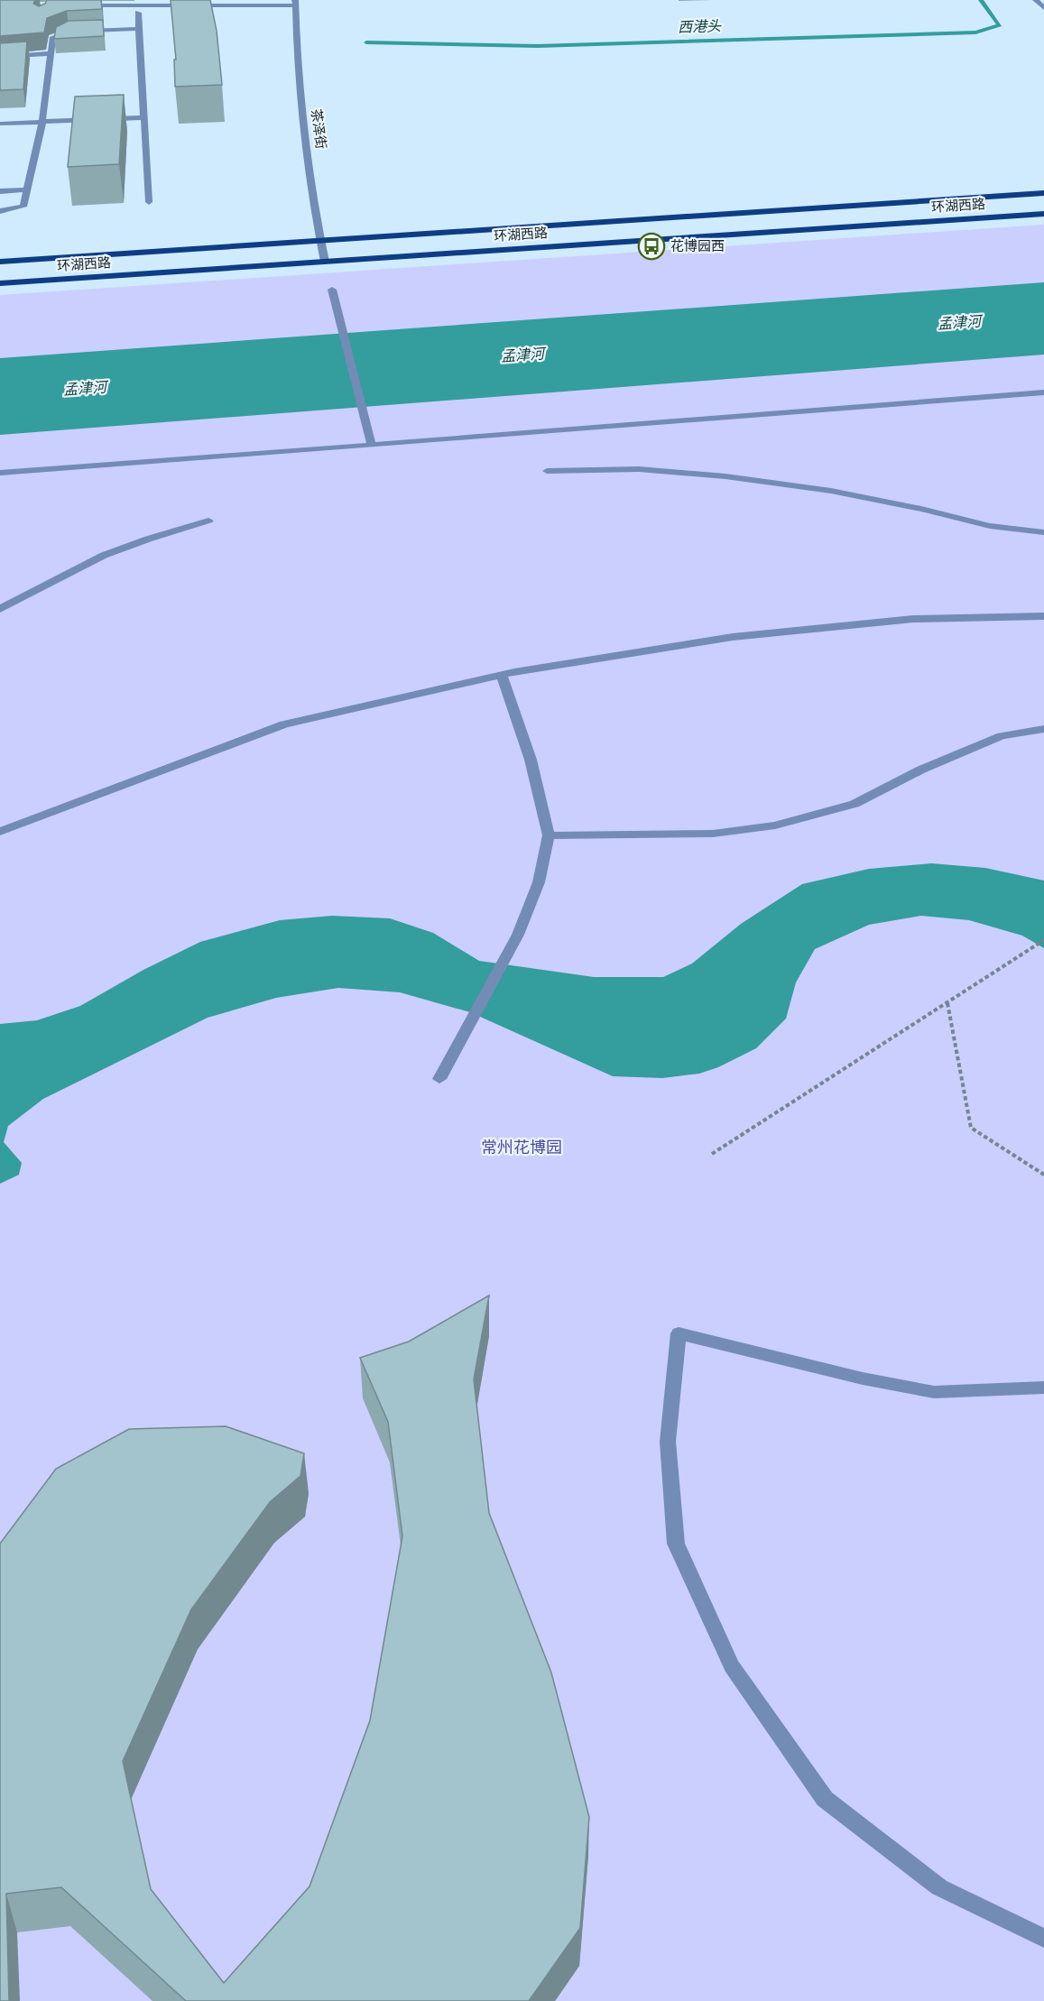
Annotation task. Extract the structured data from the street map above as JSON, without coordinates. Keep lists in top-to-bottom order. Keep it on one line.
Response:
{"streets":{"main road":["环湖西路"],"street":["茶泽街"]},"crossings":[["茶泽街","环湖西路"]],"water":["西港头","孟津河"],"parks":["常州花博园"],"places":{"bus stop":["花博园西"]}}
